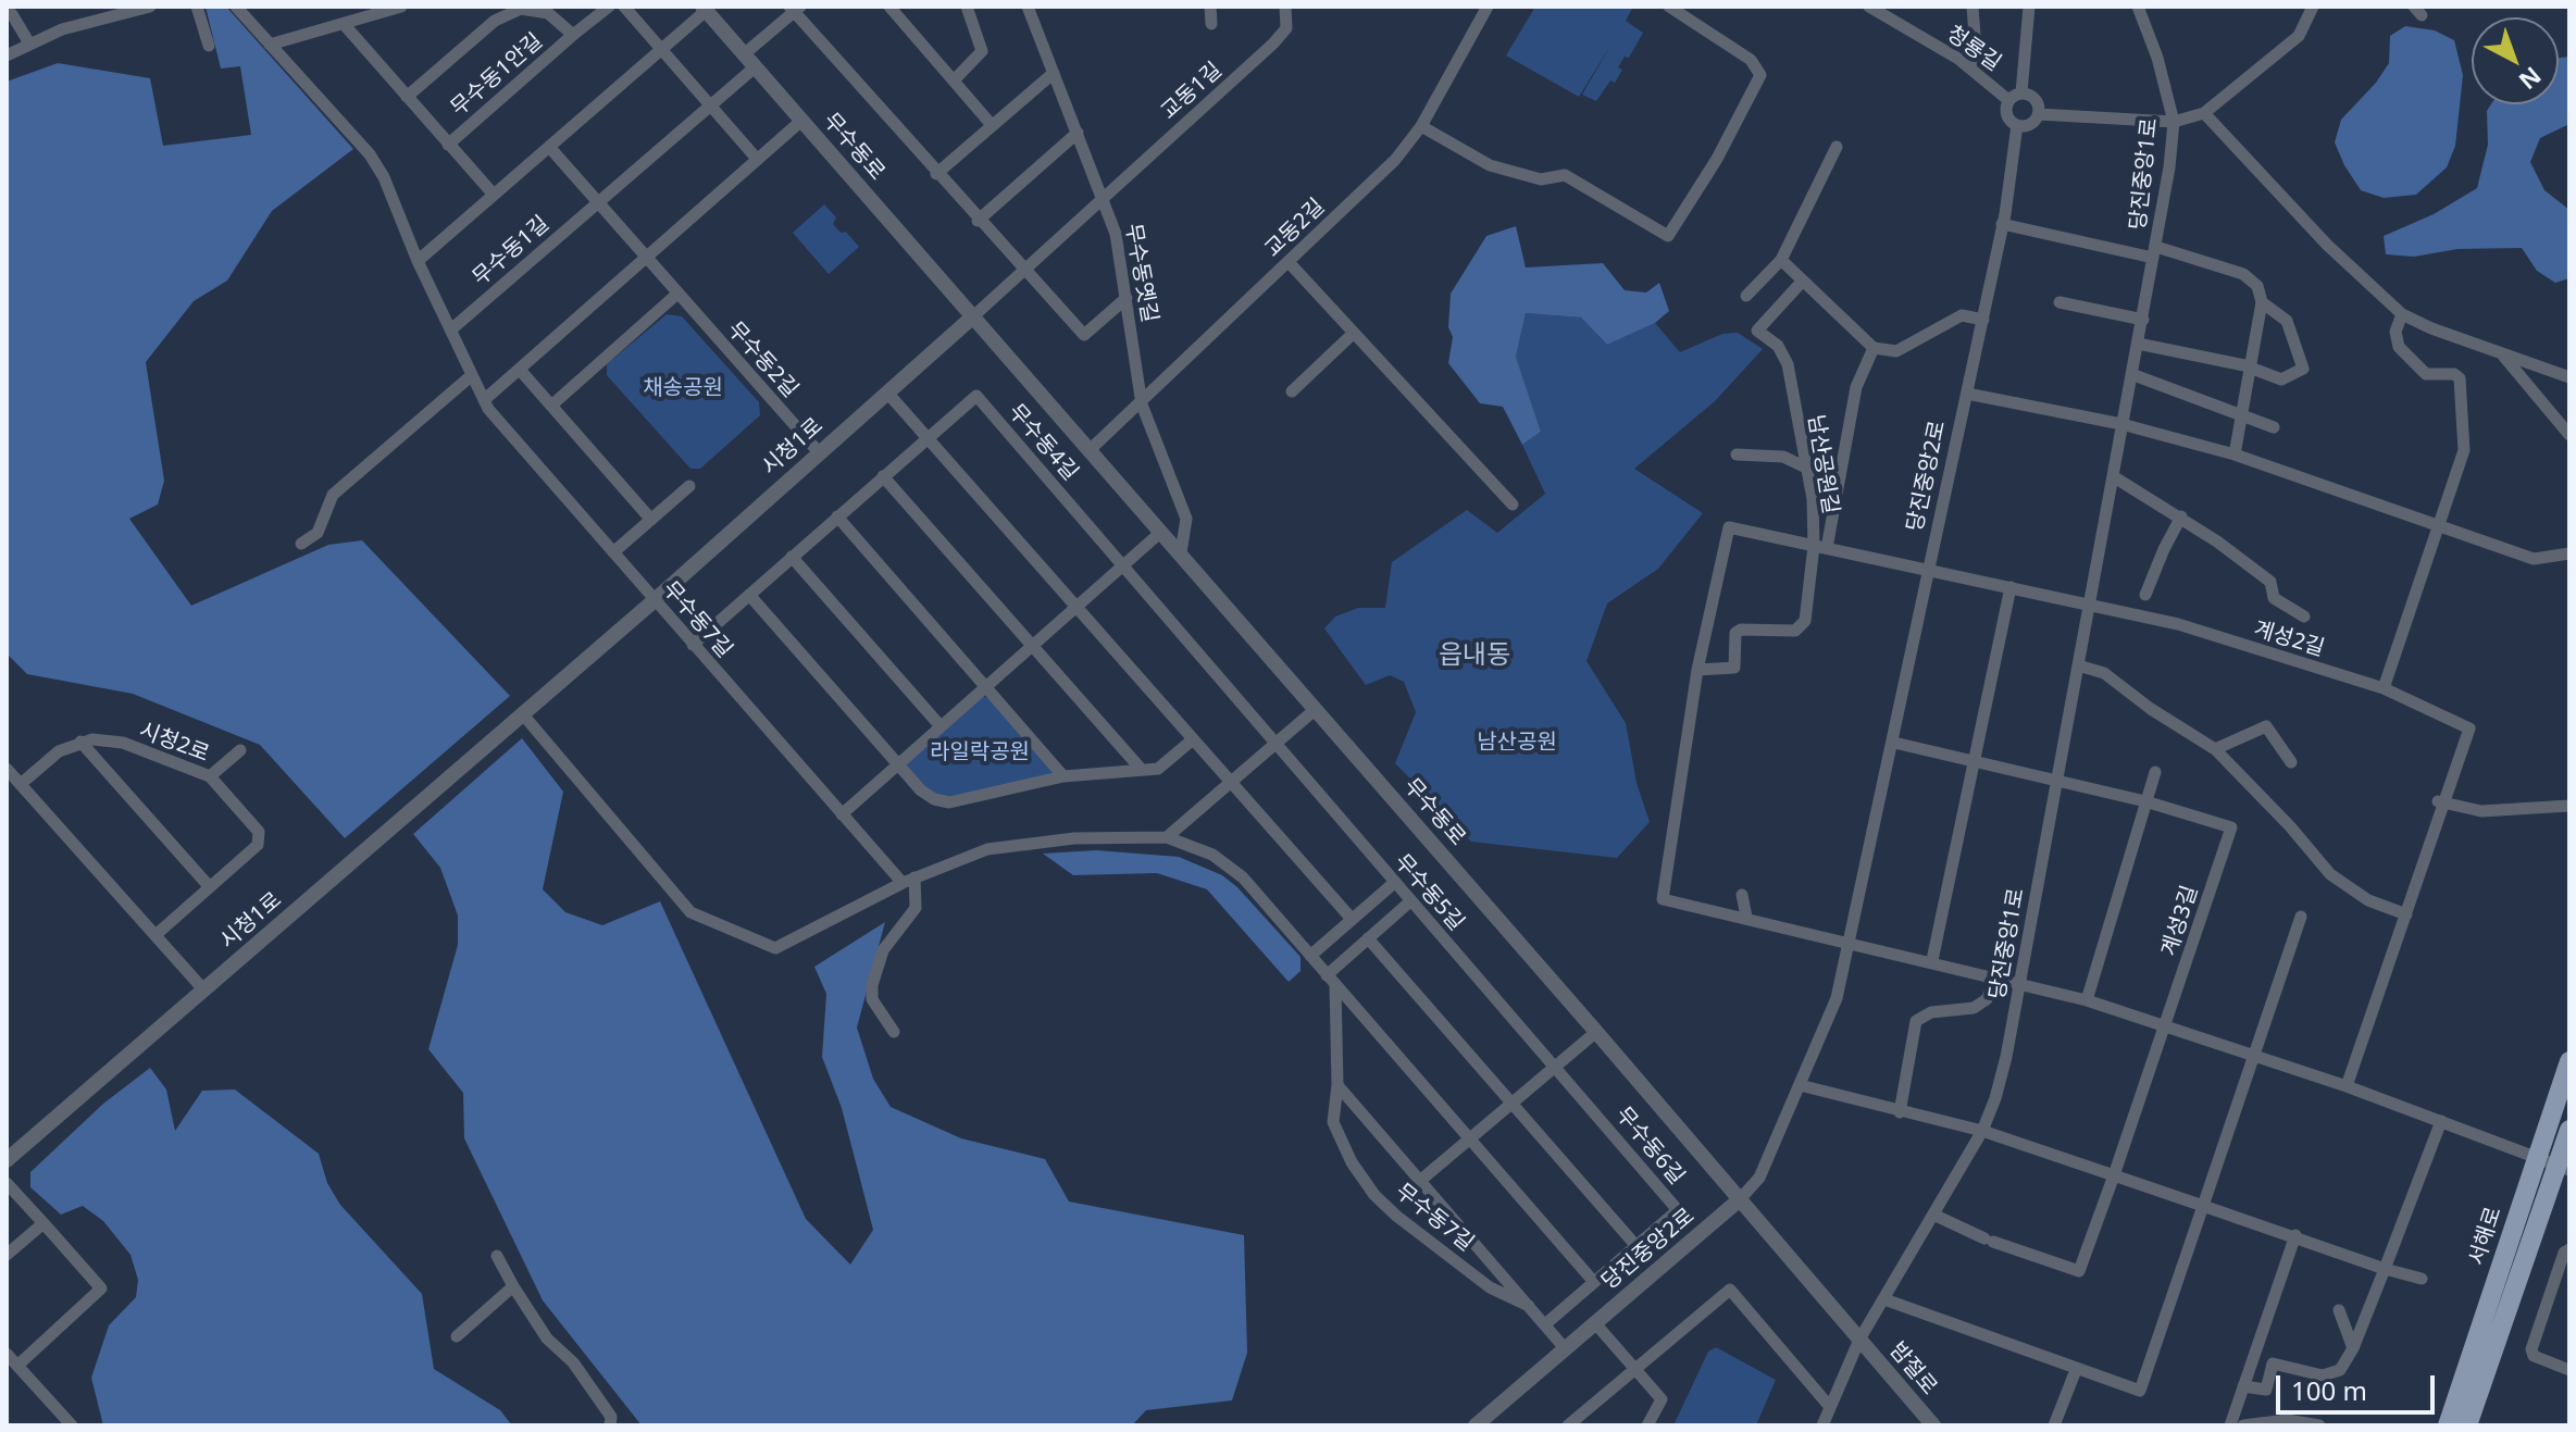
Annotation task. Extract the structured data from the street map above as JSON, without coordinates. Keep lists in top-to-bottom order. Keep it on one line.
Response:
{"streets":{"main road":["서해로"],"street":["청룡길","무수동1안길","교동1길","무수동로","당진중앙1로","교동2길","무수동1길","무수동옛길","무수동2길","무수동4길","시청1로","남산공원길","당진중앙2로","무수동7길","계성2길","시청2로","무수동5길","계성3길","무수동6길","밤절로"]},"crossings":[["청룡길","당진중앙2로"],["교동1길","무수동옛길"],["무수동로","당진중앙1로"],["무수동로","교동2길"],["무수동로","무수동1길"],["무수동로","무수동옛길"],["무수동로","시청1로"],["무수동로","당진중앙2로"],["무수동로","밤절로"],["당진중앙1로","계성2길"],["당진중앙1로","계성3길"],["당진중앙1로","밤절로"],["교동2길","무수동옛길"],["무수동1길","무수동7길"],["무수동2길","시청1로"],["무수동4길","무수동7길"],["무수동4길","무수동5길"],["시청1로","무수동7길"],["당진중앙2로","무수동7길"],["무수동7길","무수동6길"],["무수동5길","무수동6길"]],"districts":["읍내동"],"parks":["채송공원","남산공원","라일락공원"],"scale_bar":"100 m","north":"bottom right"}
